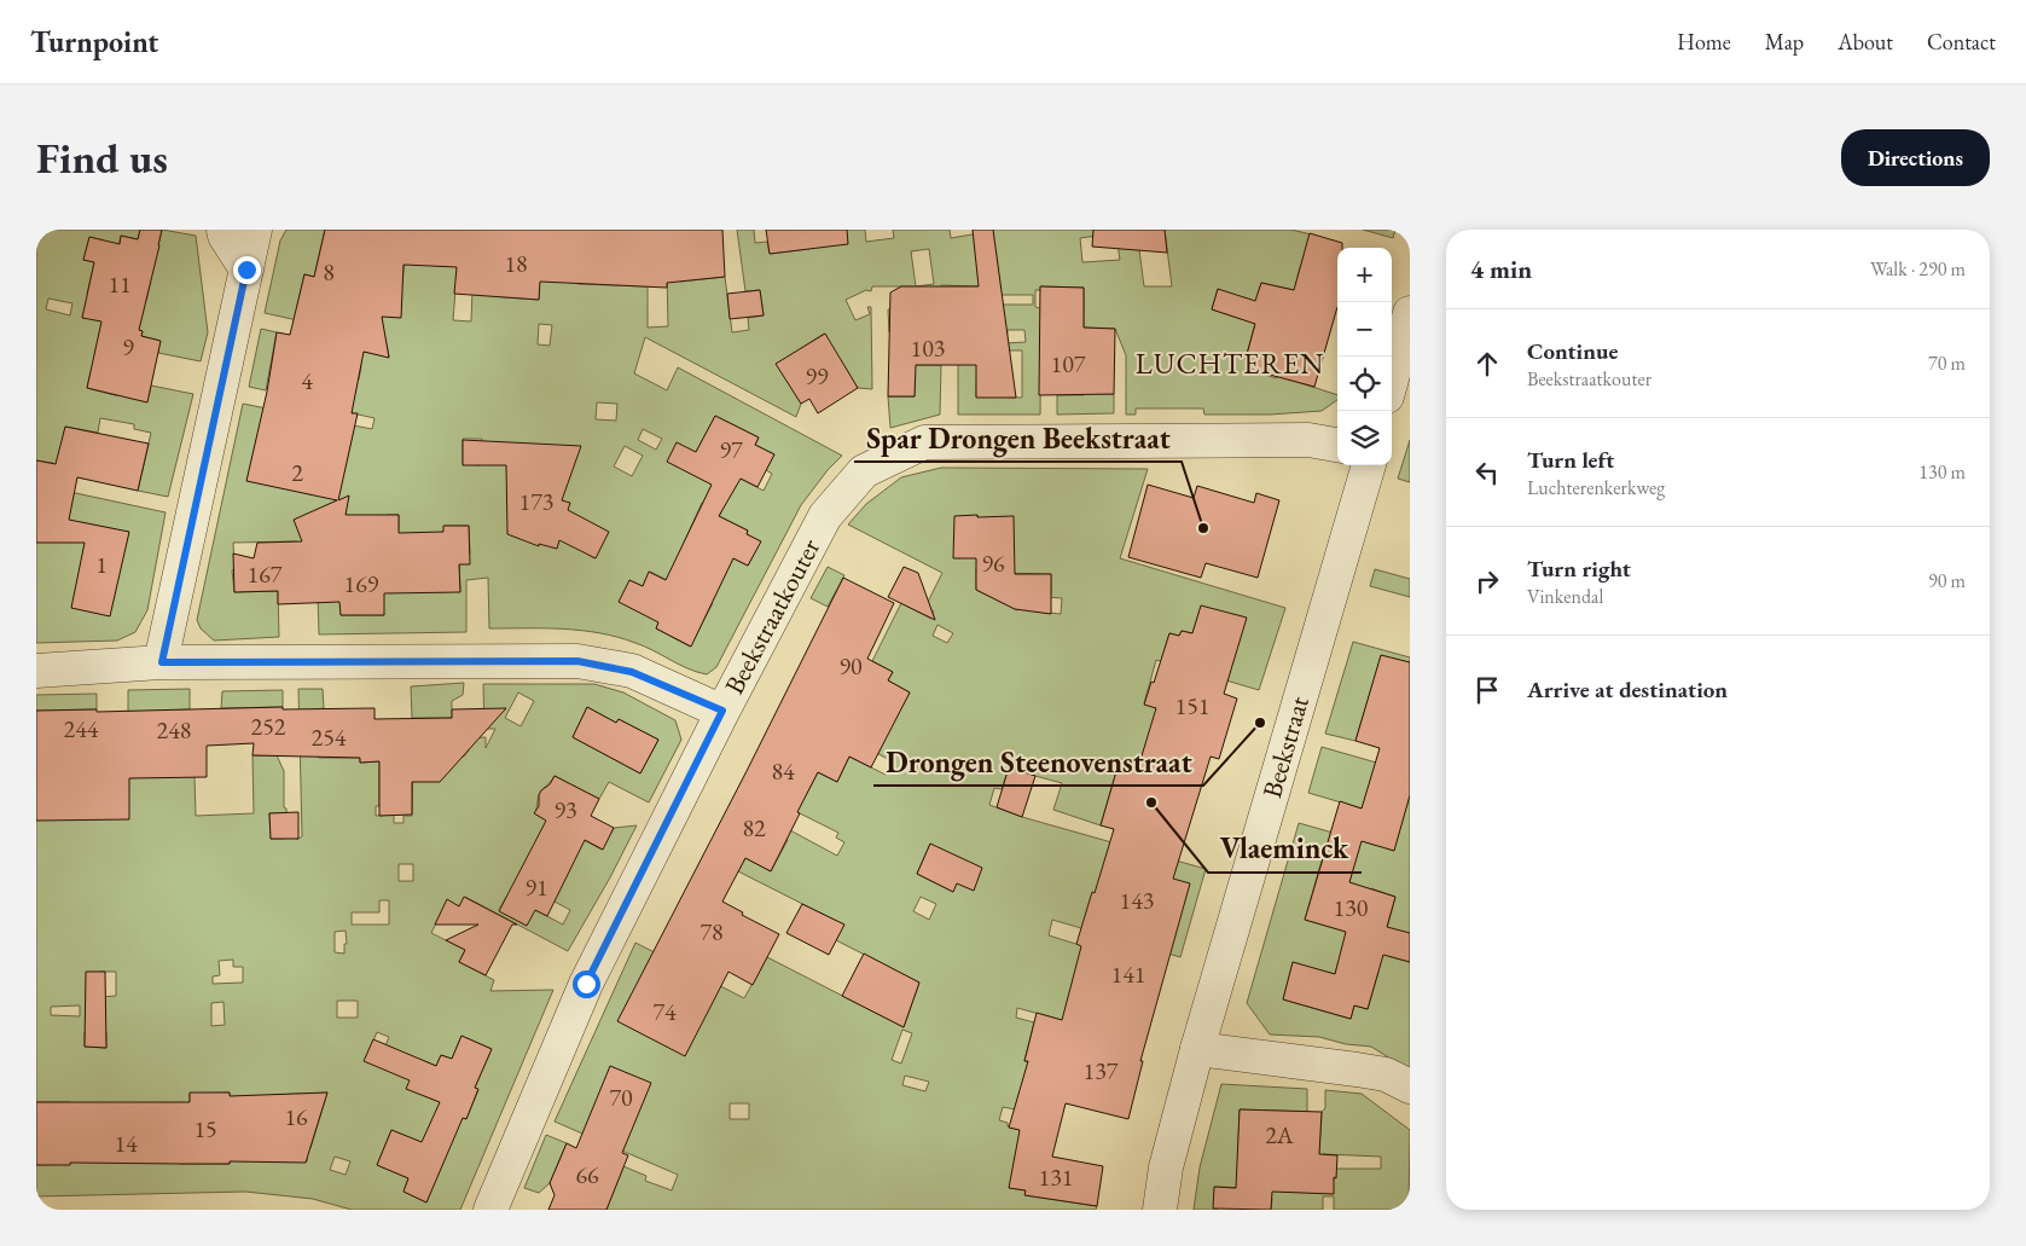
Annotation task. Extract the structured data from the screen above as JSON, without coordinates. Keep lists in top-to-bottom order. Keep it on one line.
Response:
{"streets":{"street":["Beekstraatkouter","Beekstraat"]},"districts":["LUCHTEREN"],"places":["Spar Drongen Beekstraat","Drongen Steenovenstraat","Vlaeminck"],"house_numbers":["18","8","11","9","103","107","99","4","97","2","173","96","1","167","169","90","151","252","244","248","254","84","93","82","91","143","130","78","141","74","137","70","16","15","2A","14","66","131"],"page":{"header":"Turnpoint","nav":["Home","Map","About","Contact"],"buttons":"Directions","title":"Find us","heading":["4 min","Walk · 290 m"],"map_buttons":["+","−"],"list":[["Continue","Beekstraatkouter","70 m"],["Turn left","Luchterenkerkweg","130 m"],["Turn right","Vinkendal","90 m"],"Arrive at destination"]}}
